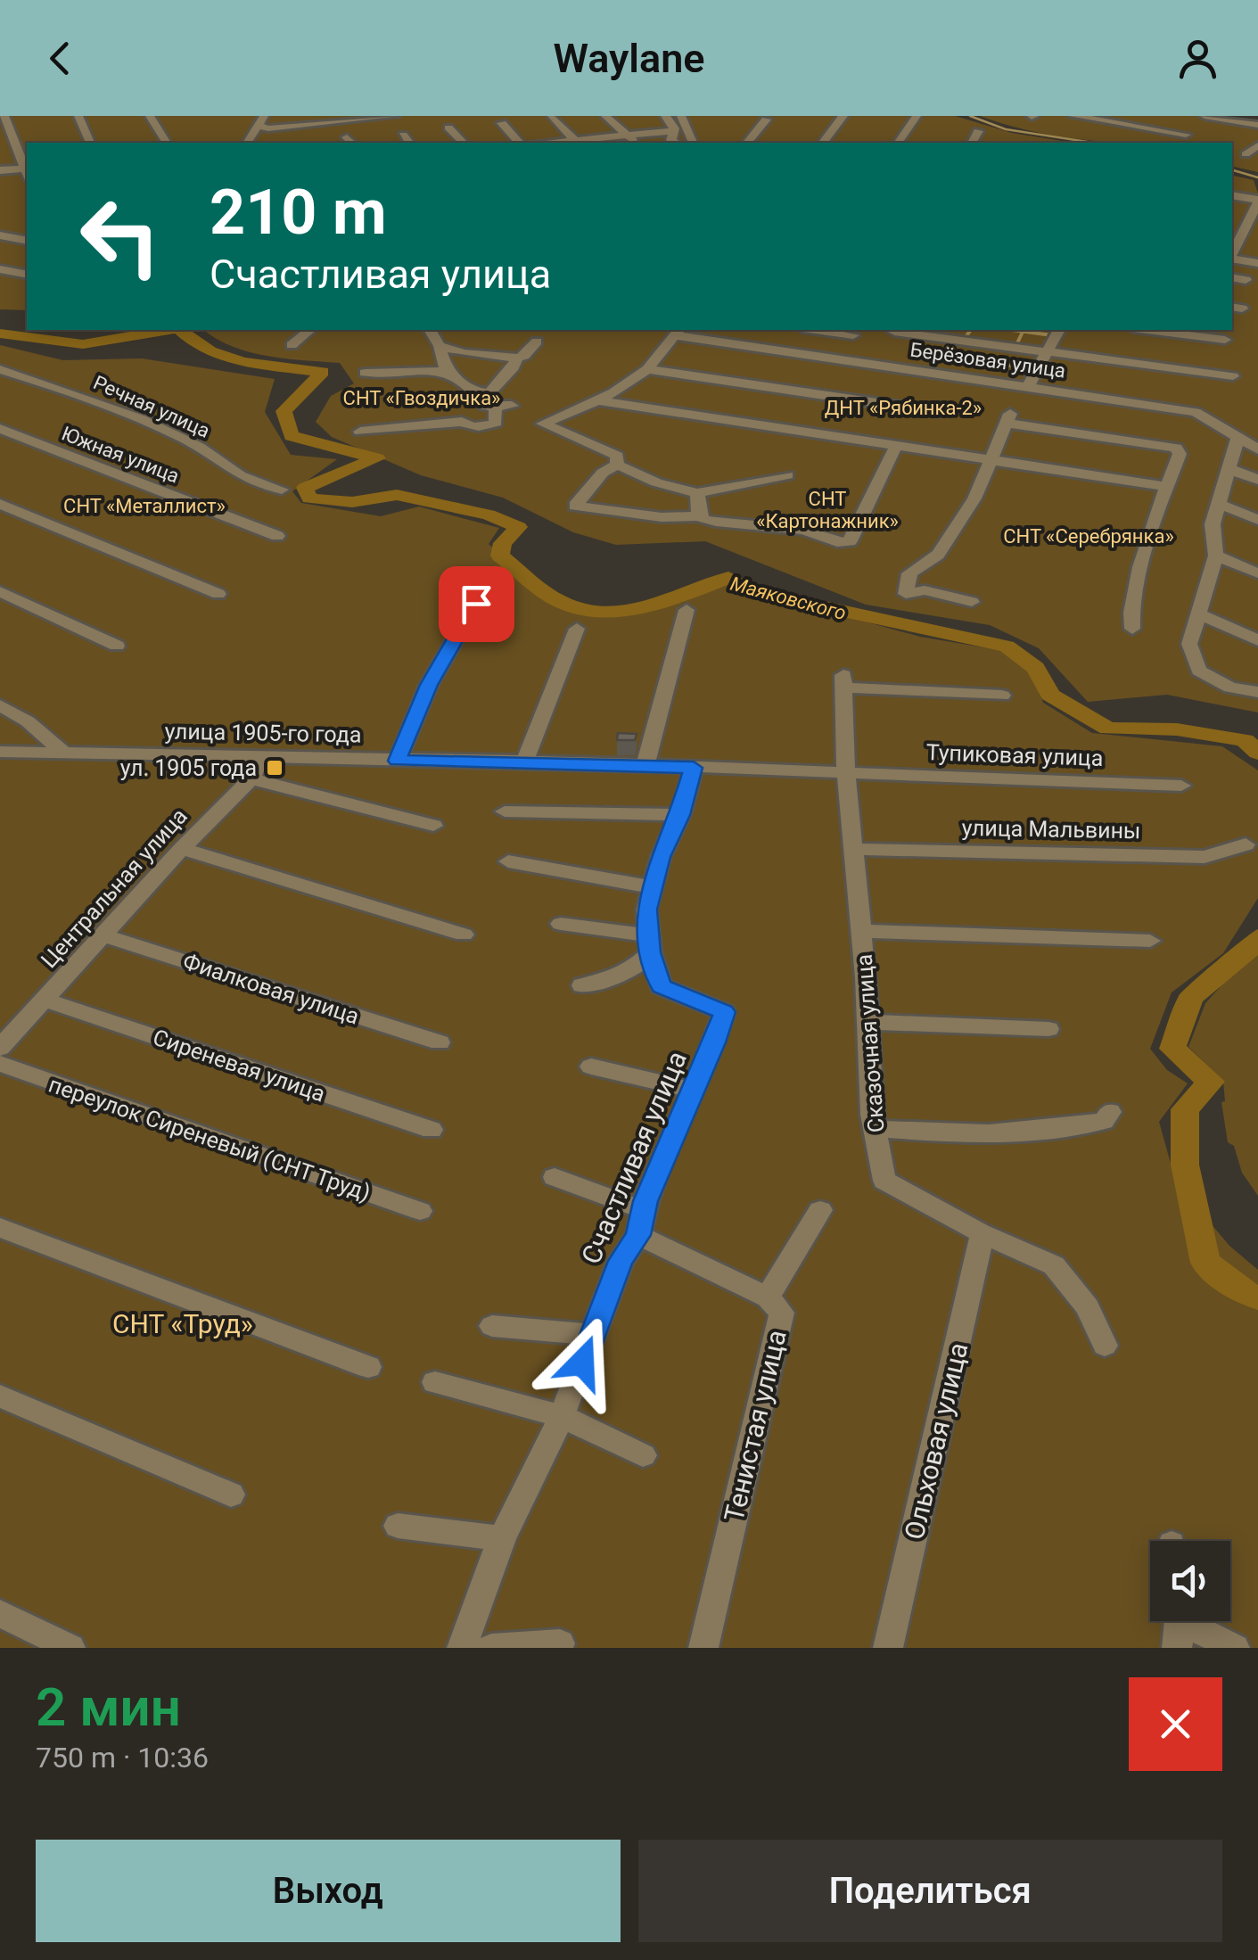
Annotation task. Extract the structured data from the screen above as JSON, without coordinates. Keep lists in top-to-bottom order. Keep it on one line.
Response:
{"streets":{"street":["Берёзовая улица","Речная улица","Южная улица","улица 1905-го года","Тупиковая улица","улица Мальвины","Центральная улица","Фиалковая улица","Сказочная улица","Сиреневая улица","переулок Сиреневый (СНТ Труд)","Счастливая улица","Тенистая улица","Ольховая улица"]},"crossings":[["улица 1905-го года","Тупиковая улица"],["улица 1905-го года","Центральная улица"],["улица 1905-го года","Сказочная улица"],["улица 1905-го года","Счастливая улица"],["Тупиковая улица","Сказочная улица"],["улица Мальвины","Сказочная улица"],["Центральная улица","Фиалковая улица"],["Центральная улица","Сиреневая улица"],["Сказочная улица","Ольховая улица"],["Счастливая улица","Тенистая улица"]],"water":["Маяковского"],"parks":["СНТ «Гвоздичка»","ДНТ «Рябинка-2»","СНТ «Картонажник»","СНТ «Металлист»","СНТ «Серебрянка»","СНТ «Труд»"],"places":{"transit":["ул. 1905 года"]},"page":{"header":"Waylane","turn":["210 m","Счастливая улица"],"heading":["2 мин","750 m · 10:36"],"buttons":["Выход","Поделиться"]}}
